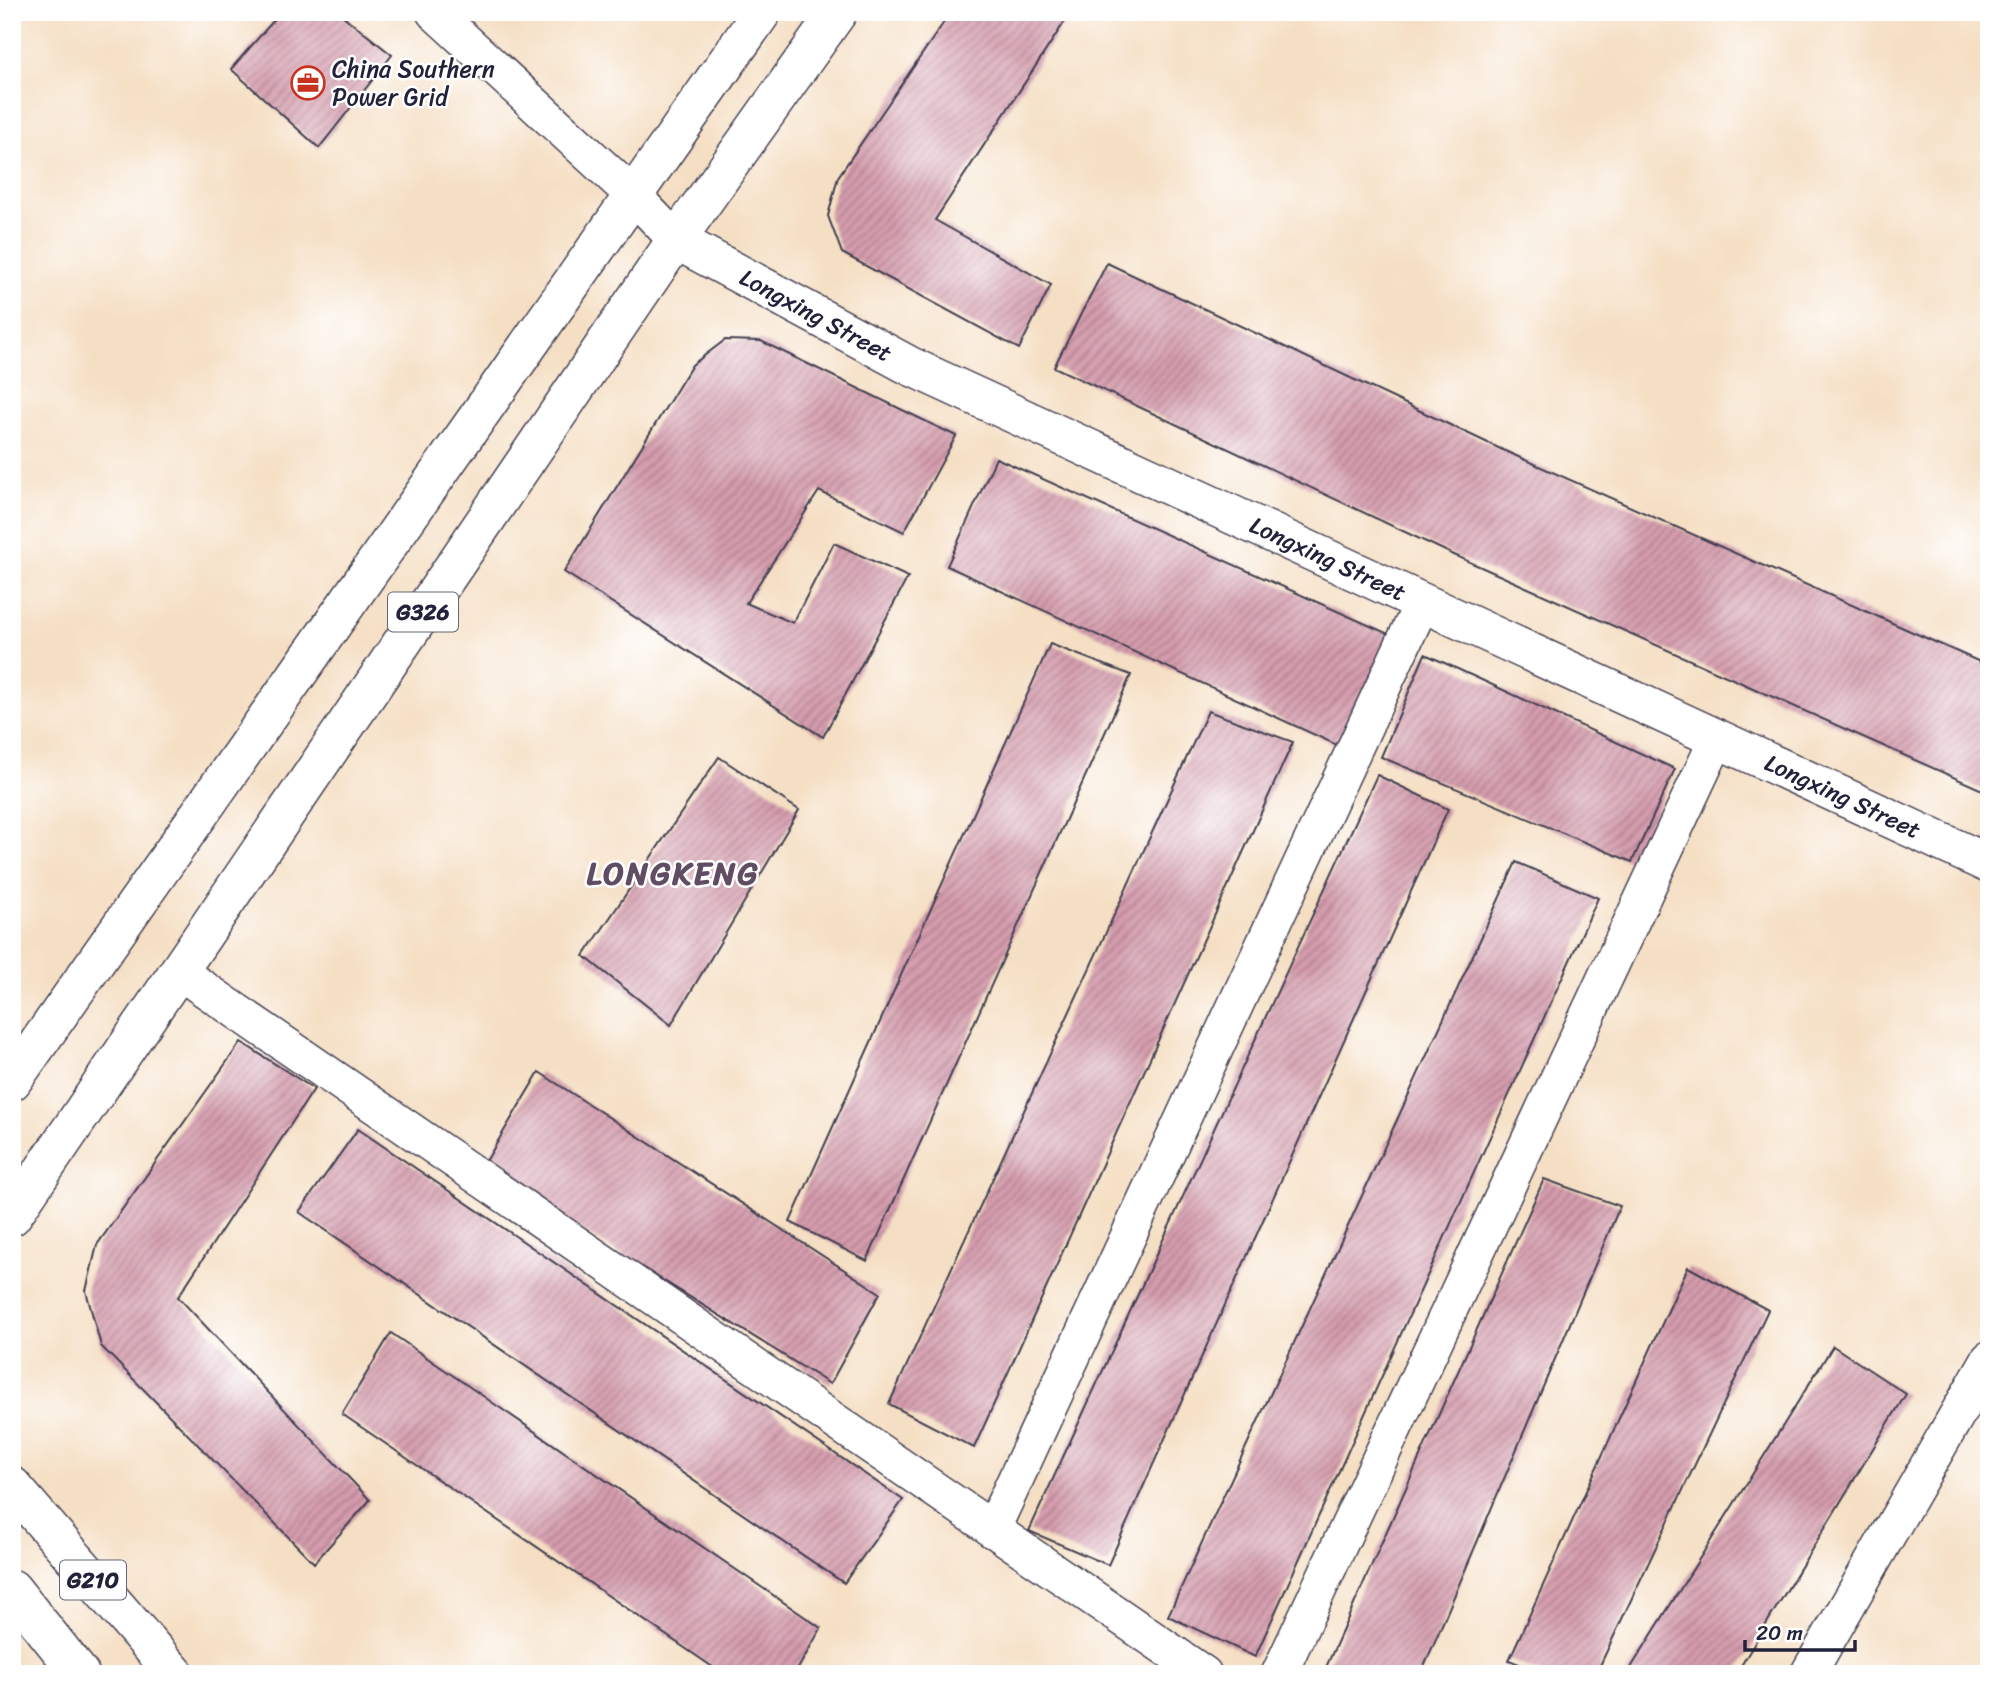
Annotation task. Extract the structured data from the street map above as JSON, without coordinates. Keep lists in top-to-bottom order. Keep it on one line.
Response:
{"streets":{"main road":["Longxing Street","G326","G210"]},"crossings":[["Longxing Street","G326"]],"districts":["LONGKENG"],"places":{"office":["China Southern Power Grid"]},"scale_bar":"20 m"}
